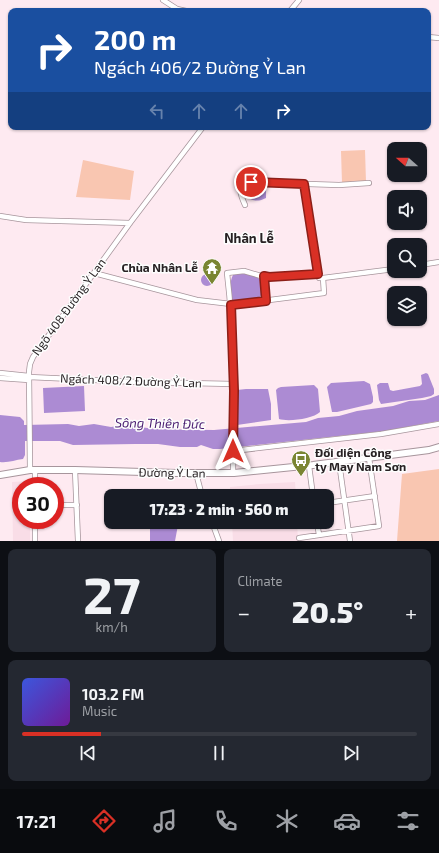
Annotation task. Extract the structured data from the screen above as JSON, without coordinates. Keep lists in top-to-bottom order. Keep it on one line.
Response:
{"streets":{"main road":["Đường Ỷ Lan"],"street":["Ngõ 408 Đường Ỷ Lan","Ngách 408/2 Đường Ỷ Lan"]},"crossings":[["Ngõ 408 Đường Ỷ Lan","Ngách 408/2 Đường Ỷ Lan"],["Ngõ 408 Đường Ỷ Lan","Đường Ỷ Lan"]],"districts":["Nhân Lễ"],"water":["Sông Thiên Đức"],"places":{"temple":["Chùa Nhân Lễ"],"bus stop":["Đối diện Công ty May Nam Sơn"]},"north":"left","page":{"turn":["200 m","Ngách 406/2 Đường Ỷ Lan"],"limit":"30","trip":"17:23 · 2 min · 560 m","tile":[["27","km/h"],"Climate"],"heat":["−","20.5°","+"],"song":["103.2 FM","Music"],"tabs":"17:21"}}
